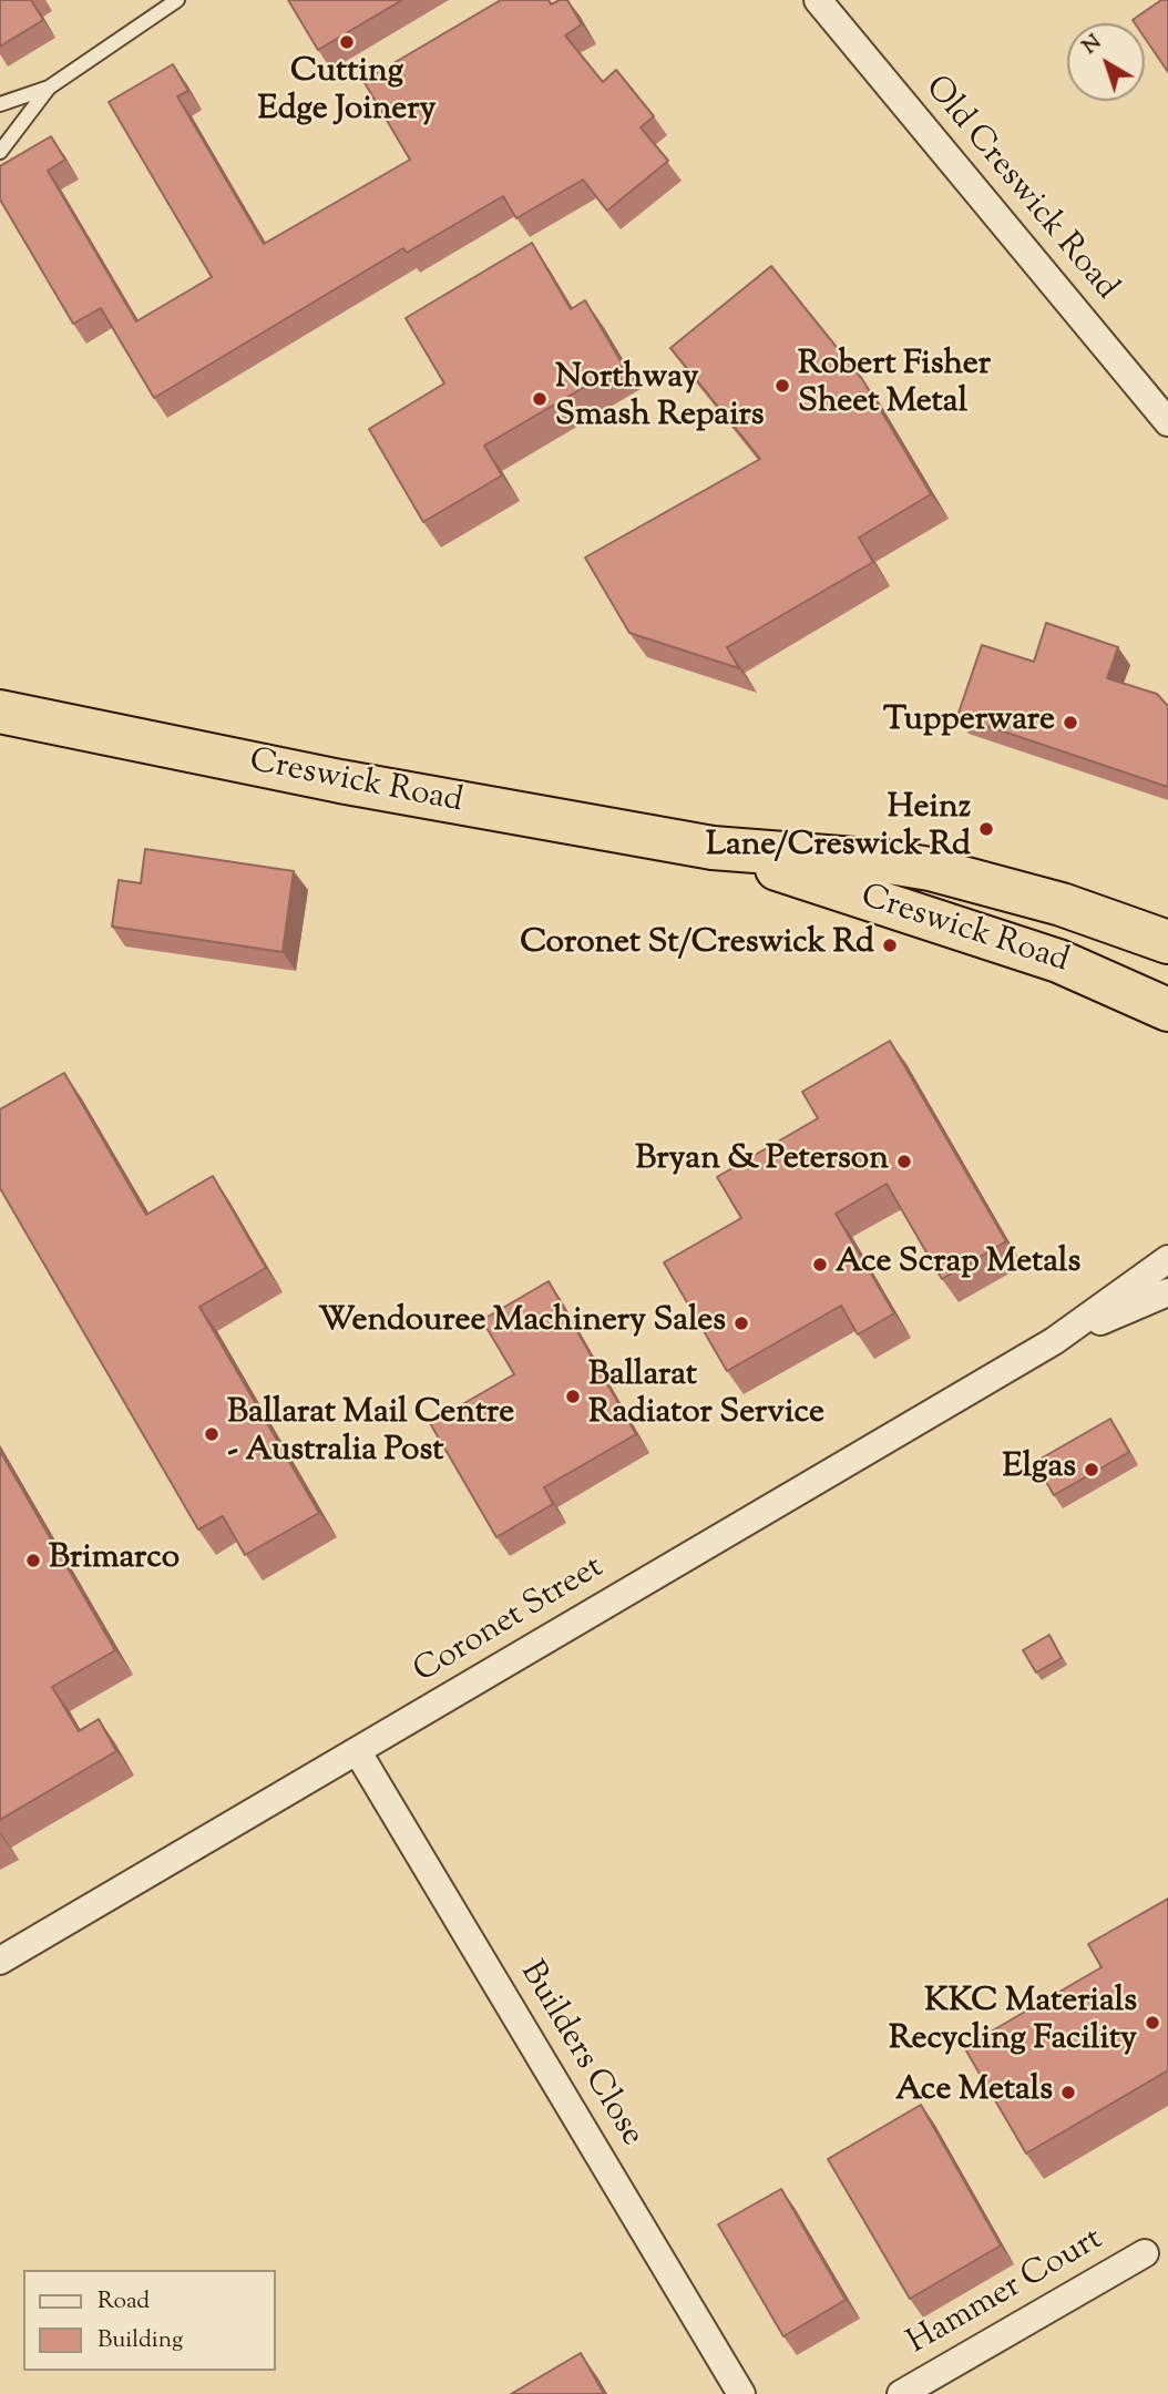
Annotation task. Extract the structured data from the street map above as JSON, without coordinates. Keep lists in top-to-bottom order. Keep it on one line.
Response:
{"streets":{"highway":["Creswick Road"],"street":["Old Creswick Road","Coronet Street","Builders Close","Hammer Court"]},"crossings":[["Coronet Street","Builders Close"]],"places":["Cutting Edge Joinery","Robert Fisher Sheet Metal","Northway Smash Repairs","Tupperware","Heinz Lane/Creswick Rd","Coronet St/Creswick Rd","Bryan & Peterson","Ace Scrap Metals","Wendouree Machinery Sales","Ballarat Radiator Service","Ballarat Mail Centre - Australia Post","Elgas","Brimarco","KKC Materials Recycling Facility","Ace Metals"],"legend":["Road","Building"],"north":"top left"}
